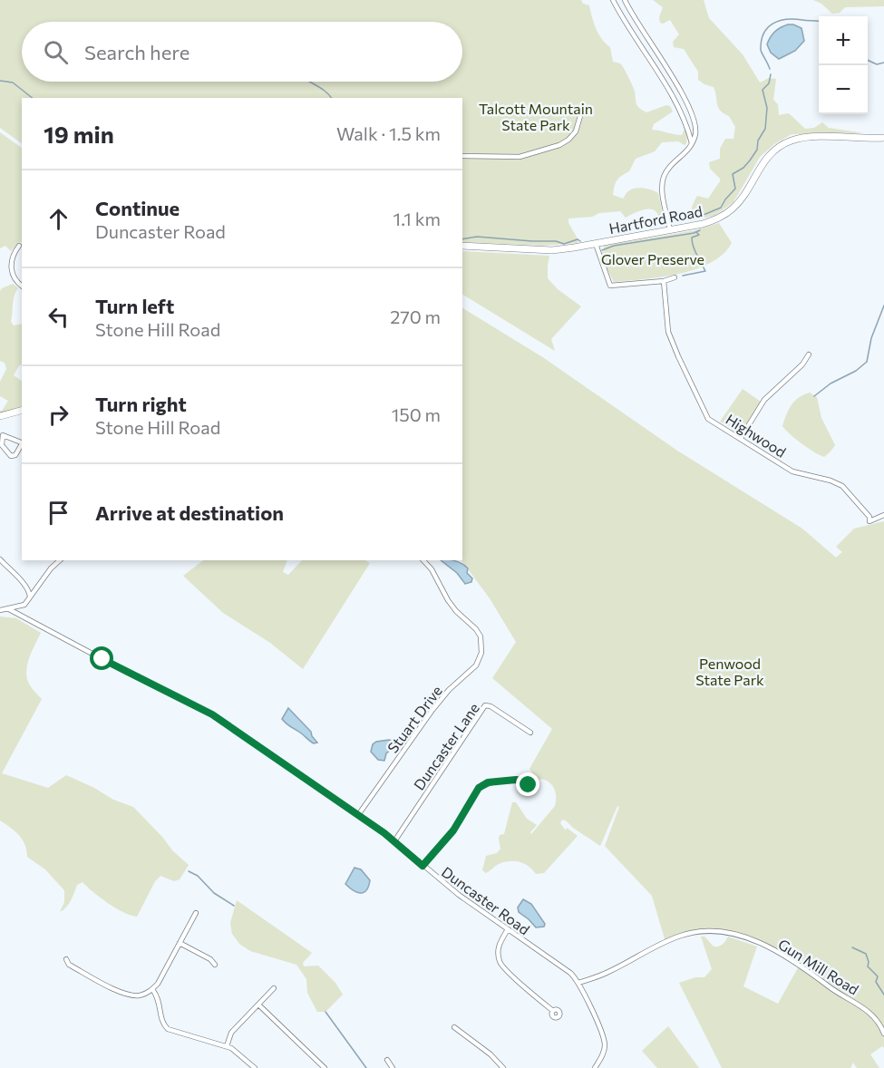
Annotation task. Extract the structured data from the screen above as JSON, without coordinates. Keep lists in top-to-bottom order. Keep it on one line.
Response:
{"streets":{"main road":["Hartford Road"],"street":["Highwood","Stuart Drive","Duncaster Lane","Duncaster Road","Gun Mill Road"]},"crossings":[["Stuart Drive","Duncaster Road"],["Duncaster Lane","Duncaster Road"],["Duncaster Road","Gun Mill Road"]],"parks":["Talcott Mountain State Park","Glover Preserve","Penwood State Park"],"page":{"map_buttons":["+","−"],"search":"Search here","heading":["19 min","Walk · 1.5 km"],"list":[["Continue","Duncaster Road","1.1 km"],["Turn left","Stone Hill Road","270 m"],["Turn right","Stone Hill Road","150 m"],"Arrive at destination"]}}
